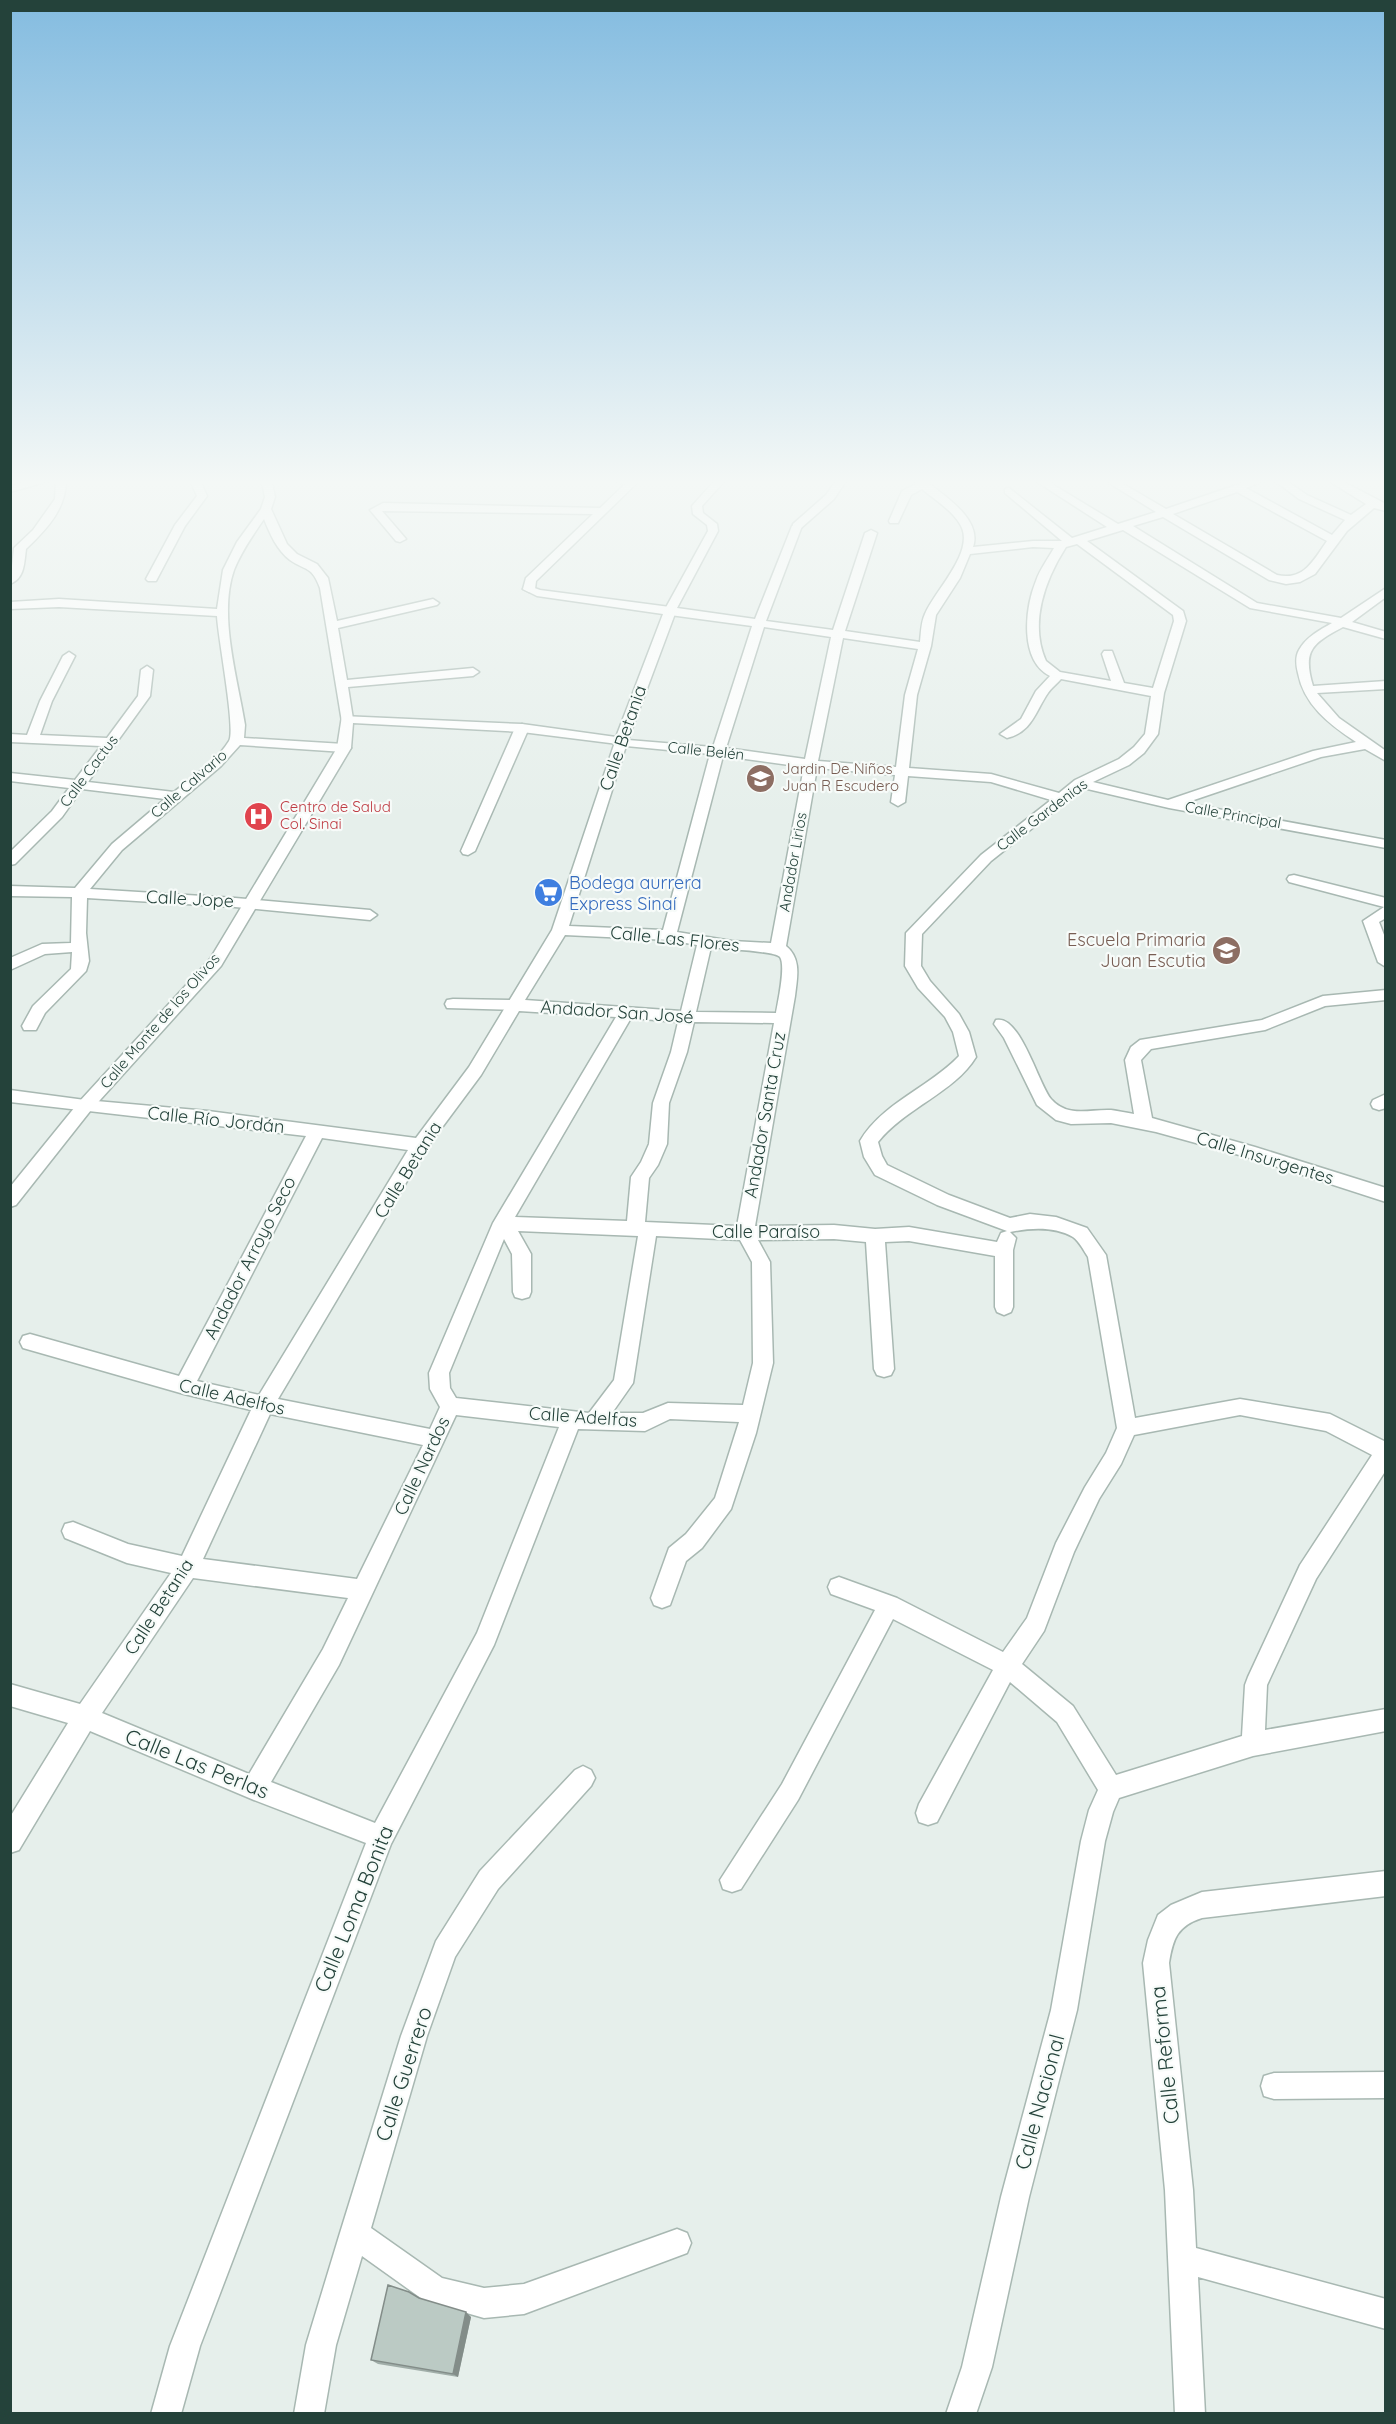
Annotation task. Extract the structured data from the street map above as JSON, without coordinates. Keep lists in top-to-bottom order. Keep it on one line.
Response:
{"streets":{"street":["Calle Betania","Calle Belén","Calle Cactus","Calle Calvario","Calle Gardenias","Calle Principal","Andador Lirios","Calle Jope","Calle Las Flores","Andador San José","Calle Monte de los Olivos","Andador Santa Cruz","Calle Río Jordán","Calle Insurgentes","Calle Paraíso","Andador Arroyo Seco","Calle Adelfos","Calle Adelfas","Calle Nardos","Calle Las Perlas","Calle Loma Bonita","Calle Reforma","Calle Guerrero","Calle Nacional"]},"crossings":[["Calle Betania","Calle Belén"],["Calle Betania","Calle Las Flores"],["Calle Betania","Andador San José"],["Calle Betania","Calle Río Jordán"],["Calle Betania","Calle Adelfos"],["Calle Betania","Calle Las Perlas"],["Calle Belén","Calle Gardenias"],["Calle Belén","Andador Lirios"],["Calle Belén","Calle Monte de los Olivos"],["Calle Calvario","Calle Jope"],["Calle Gardenias","Calle Principal"],["Andador Lirios","Calle Las Flores"],["Andador Lirios","Andador Santa Cruz"],["Calle Jope","Calle Monte de los Olivos"],["Calle Las Flores","Andador Santa Cruz"],["Andador San José","Andador Santa Cruz"],["Andador San José","Calle Nardos"],["Calle Monte de los Olivos","Calle Río Jordán"],["Andador Santa Cruz","Calle Paraíso"],["Calle Río Jordán","Andador Arroyo Seco"],["Calle Paraíso","Calle Nardos"],["Andador Arroyo Seco","Calle Adelfos"],["Calle Adelfos","Calle Nardos"],["Calle Adelfas","Calle Nardos"],["Calle Adelfas","Calle Loma Bonita"],["Calle Nardos","Calle Las Perlas"],["Calle Las Perlas","Calle Loma Bonita"]],"places":{"school or university":["Jardin De Niños Juan R Escudero","Escuela Primaria Juan Escutia"],"hospital":["Centro de Salud Col. Sinai"],"supermarket":["Bodega aurrera Express Sinaí"]}}
